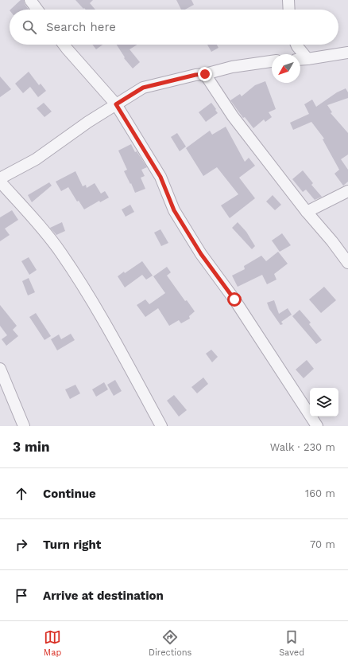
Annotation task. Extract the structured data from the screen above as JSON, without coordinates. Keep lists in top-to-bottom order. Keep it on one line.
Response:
{"north":"bottom left","page":{"search":"Search here","heading":["3 min","Walk · 230 m"],"list":[["Continue","160 m"],["Turn right","70 m"],"Arrive at destination"],"nav":["Map","Directions","Saved"]}}
